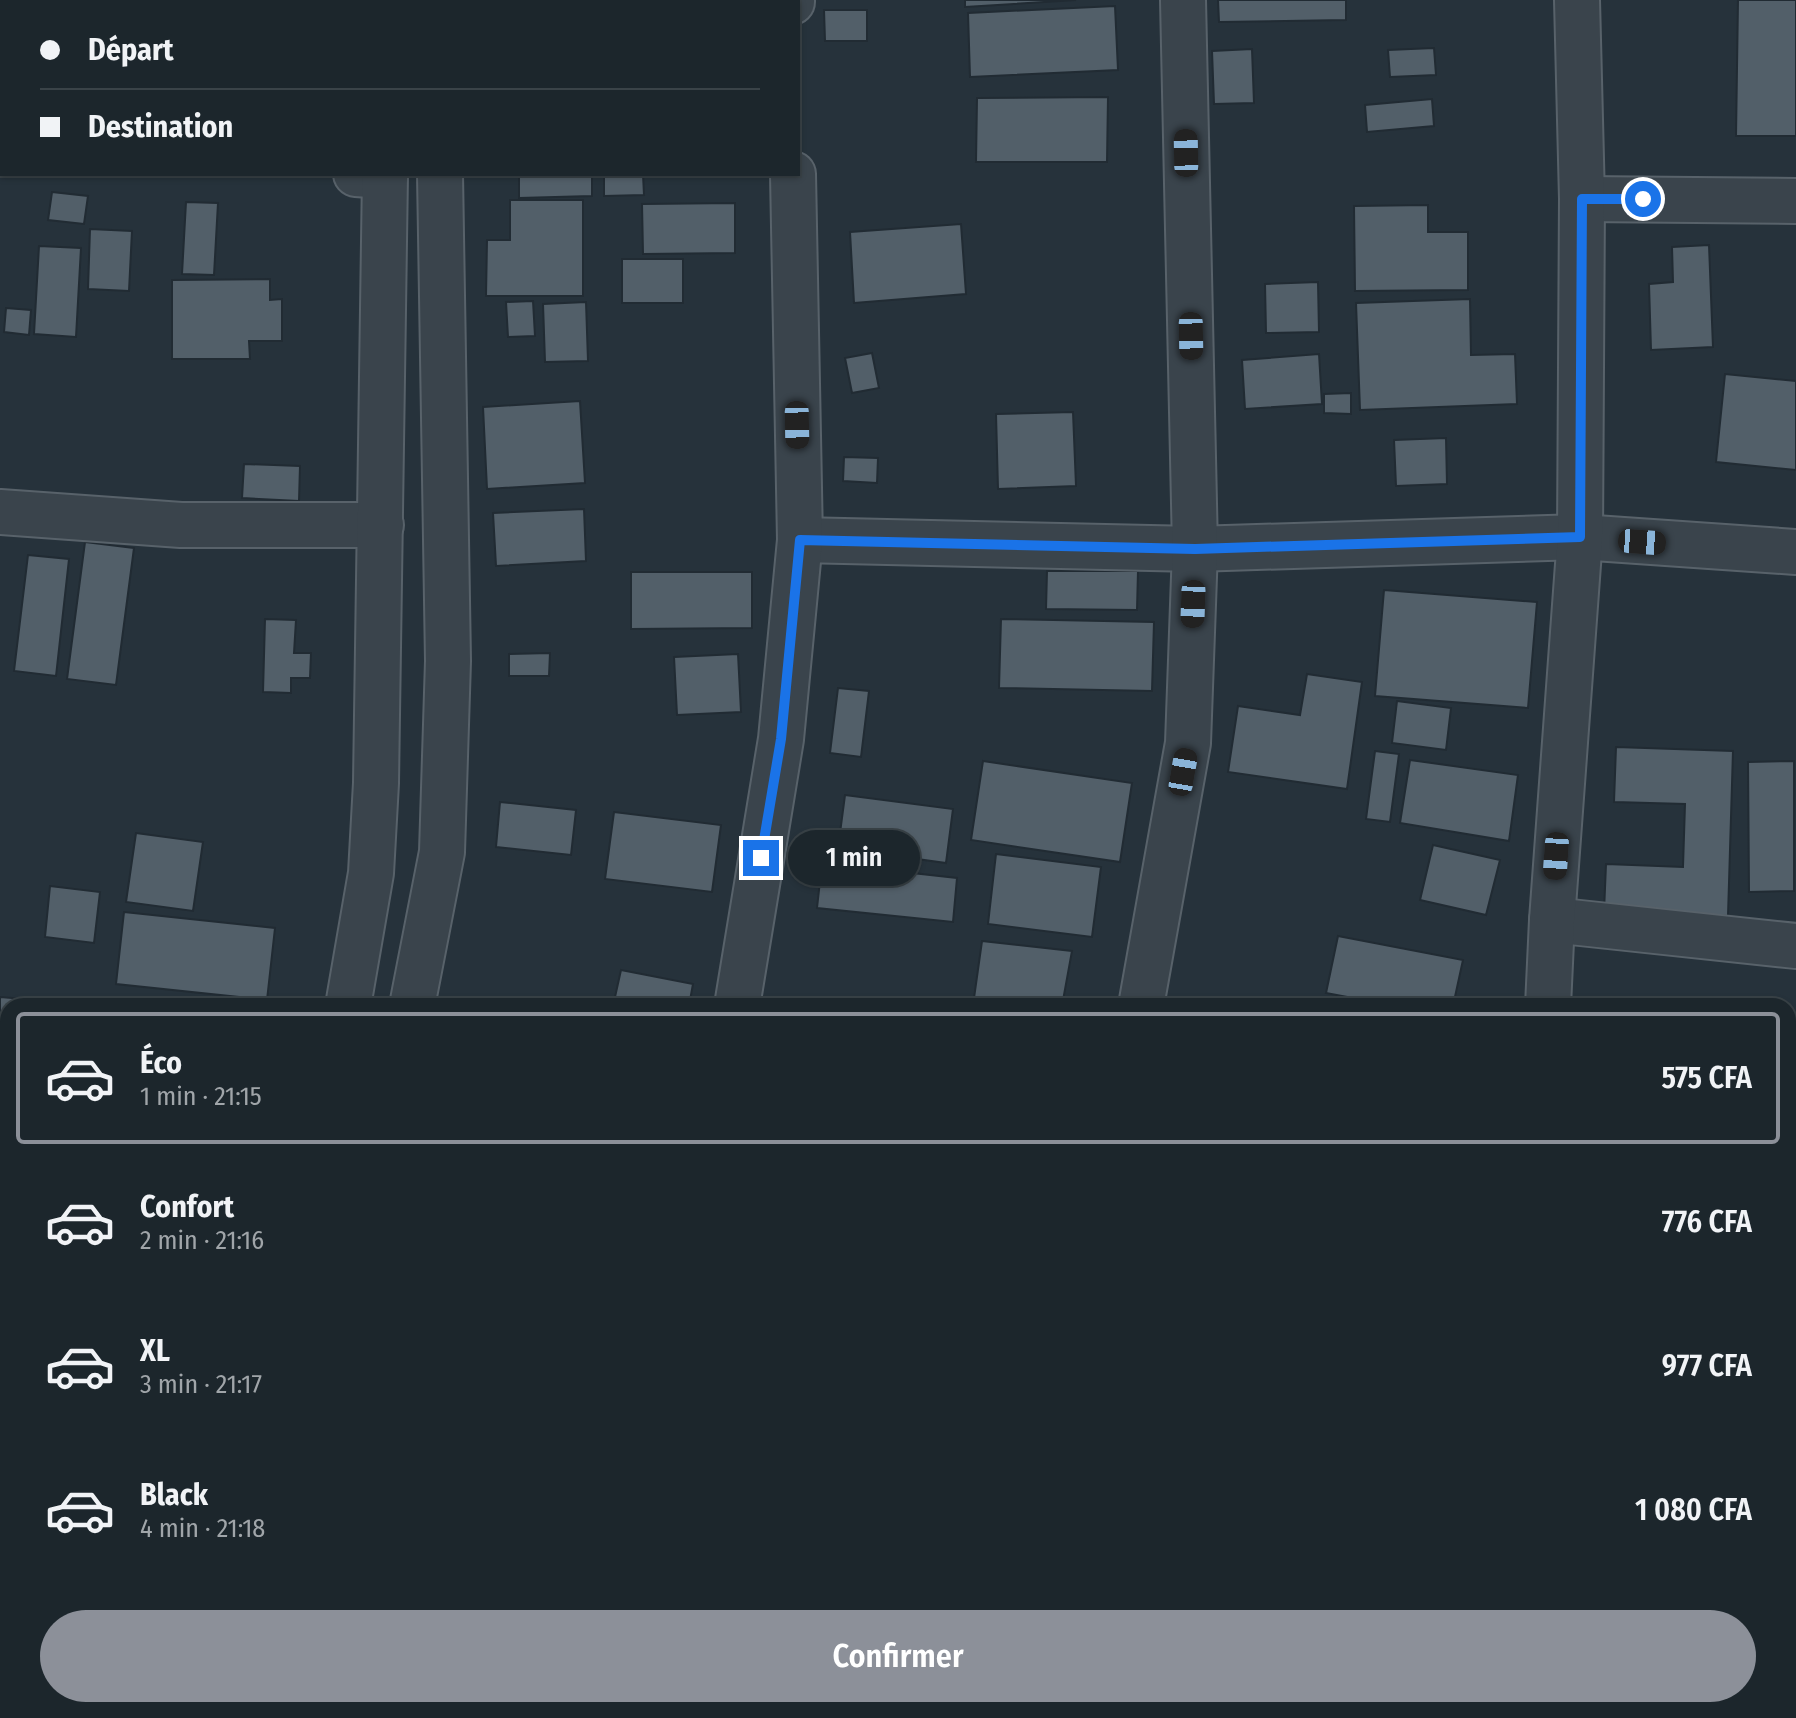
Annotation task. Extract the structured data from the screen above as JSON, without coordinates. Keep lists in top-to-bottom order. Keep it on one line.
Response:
{"page":{"banner":["Départ","Destination"],"bubble":"1 min","list":[{"name":"Éco","note":"1 min · 21:15","value":"575 CFA"},{"name":"Confort","note":"2 min · 21:16","value":"776 CFA"},{"name":"XL","note":"3 min · 21:17","value":"977 CFA"},{"name":"Black","note":"4 min · 21:18","value":"1 080 CFA"}],"buttons":"Confirmer"}}
